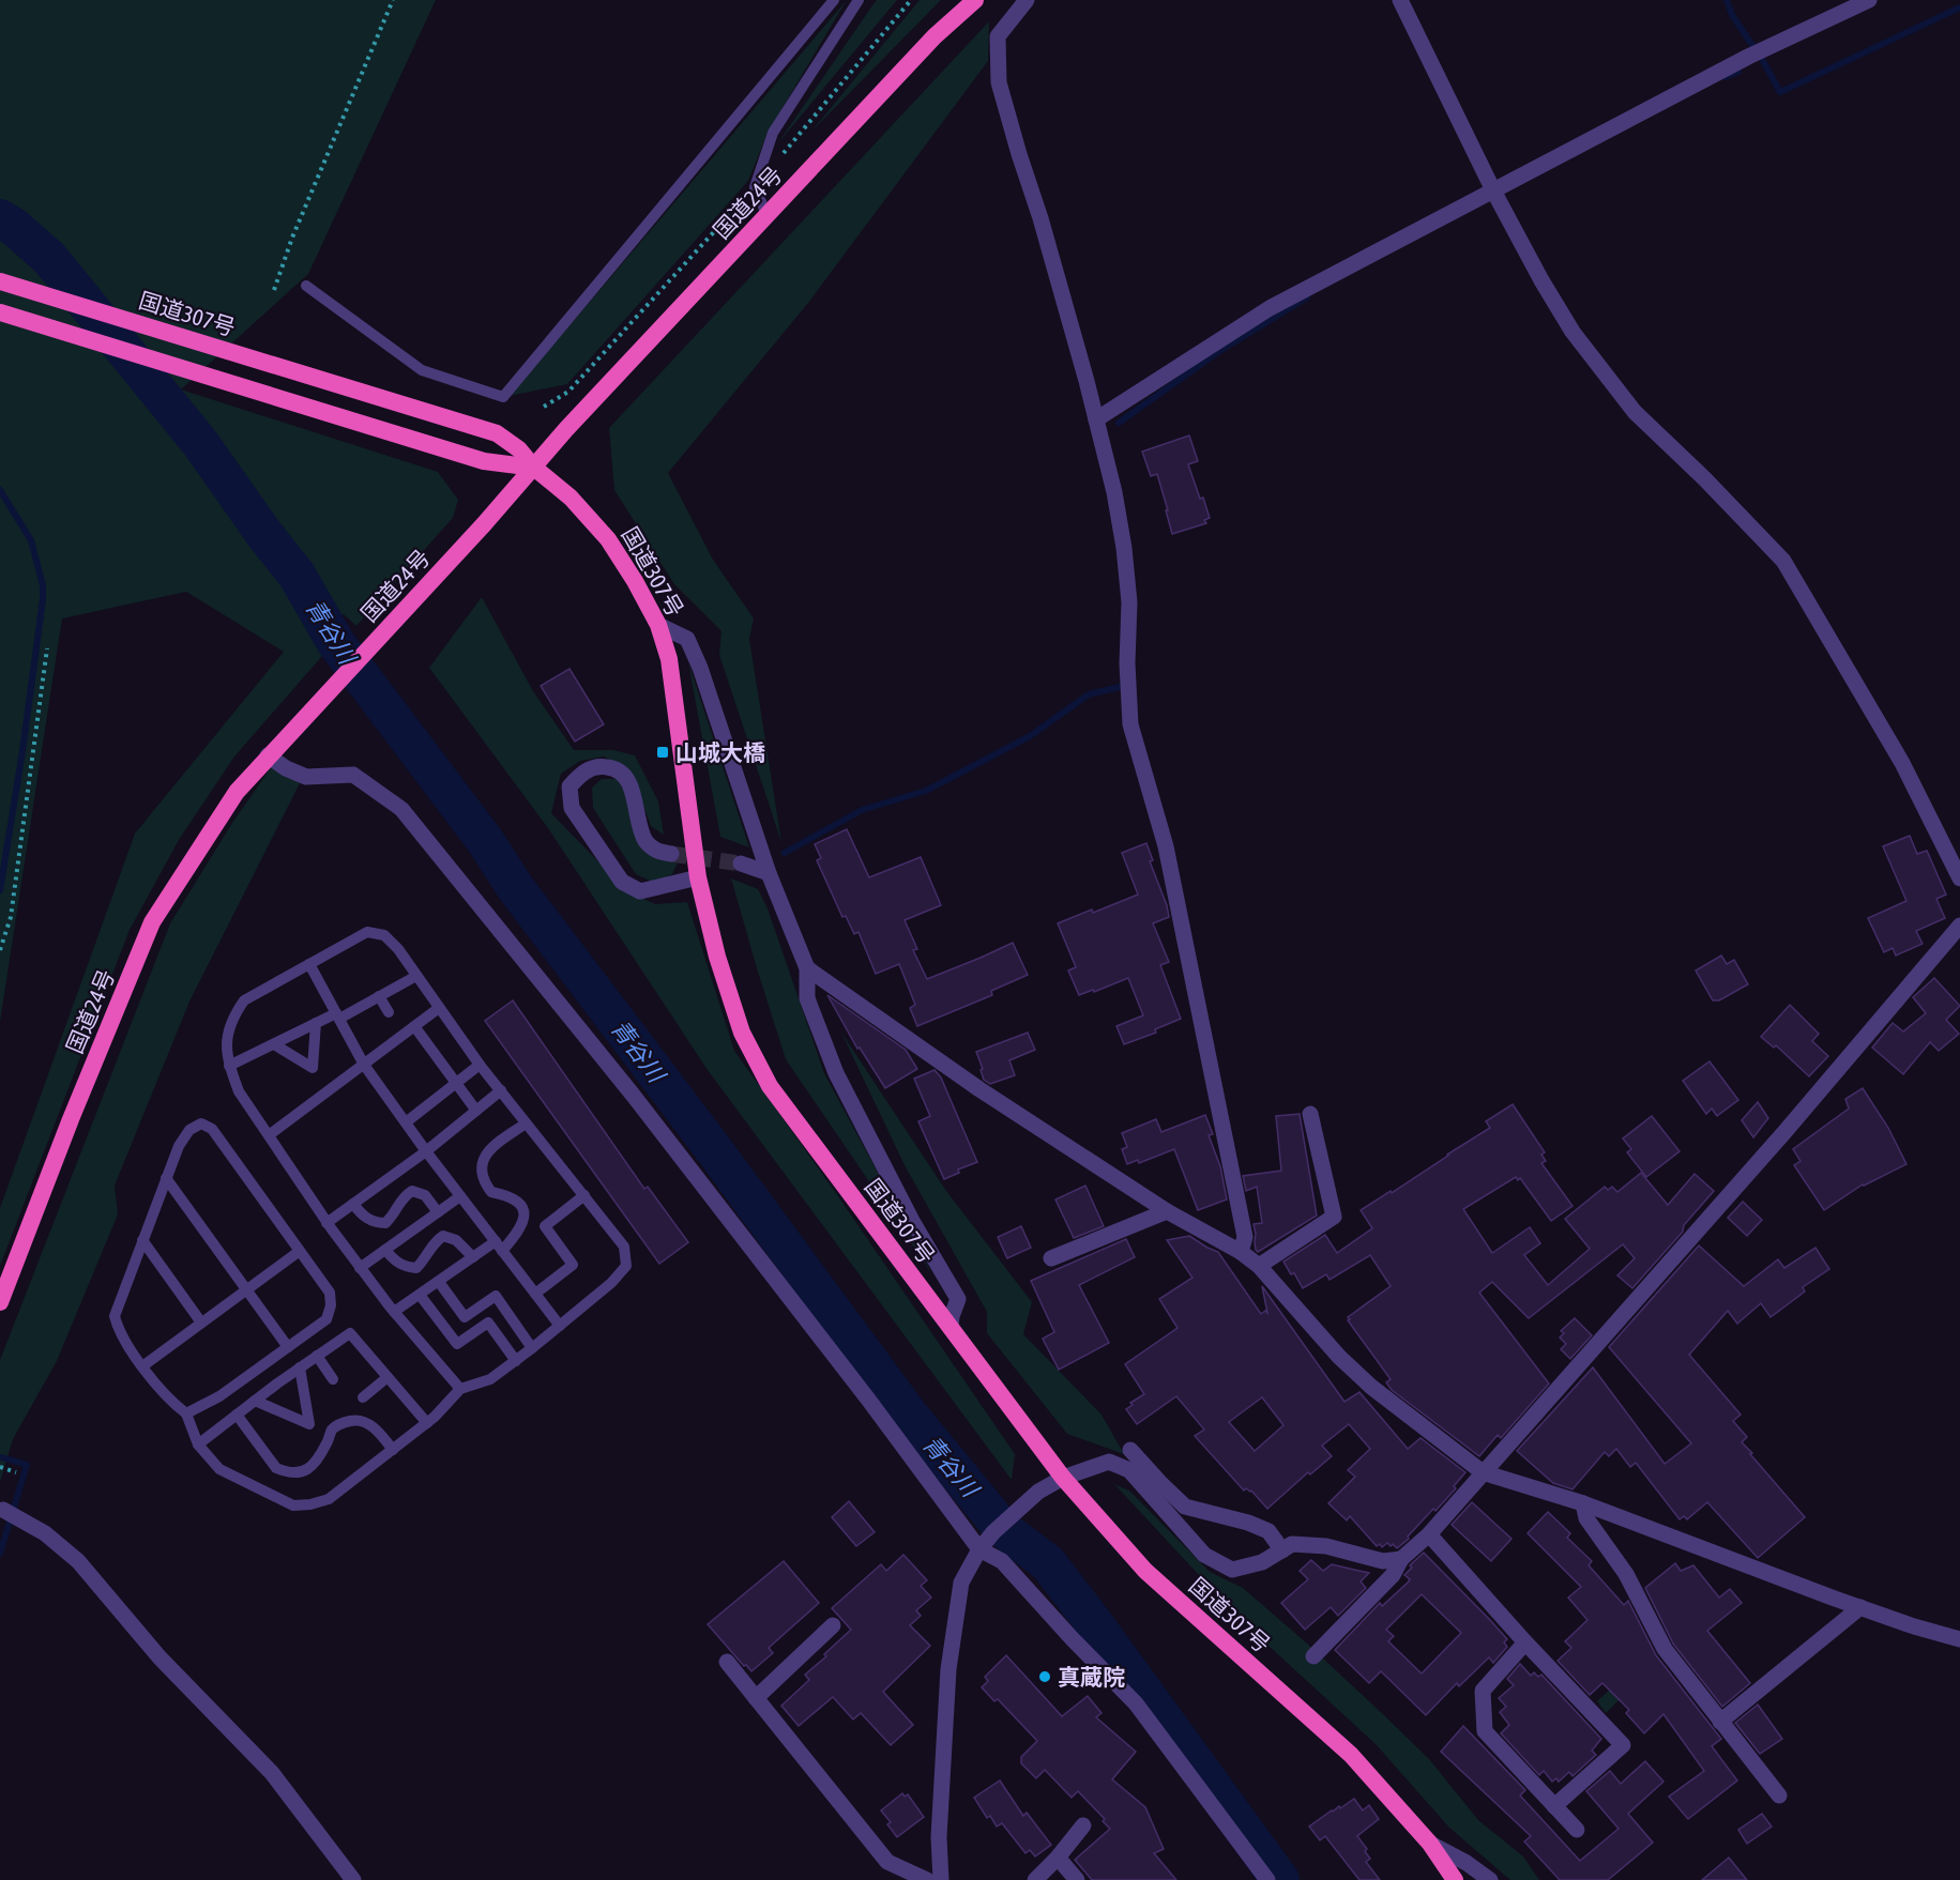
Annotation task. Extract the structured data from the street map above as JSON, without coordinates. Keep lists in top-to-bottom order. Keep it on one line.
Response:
{"streets":{"highway":["国道24号","国道307号"]},"crossings":[["国道24号","国道307号"]],"water":["青谷川"],"places":{"transit":["山城大橋"],"other":["真蔵院"]}}
